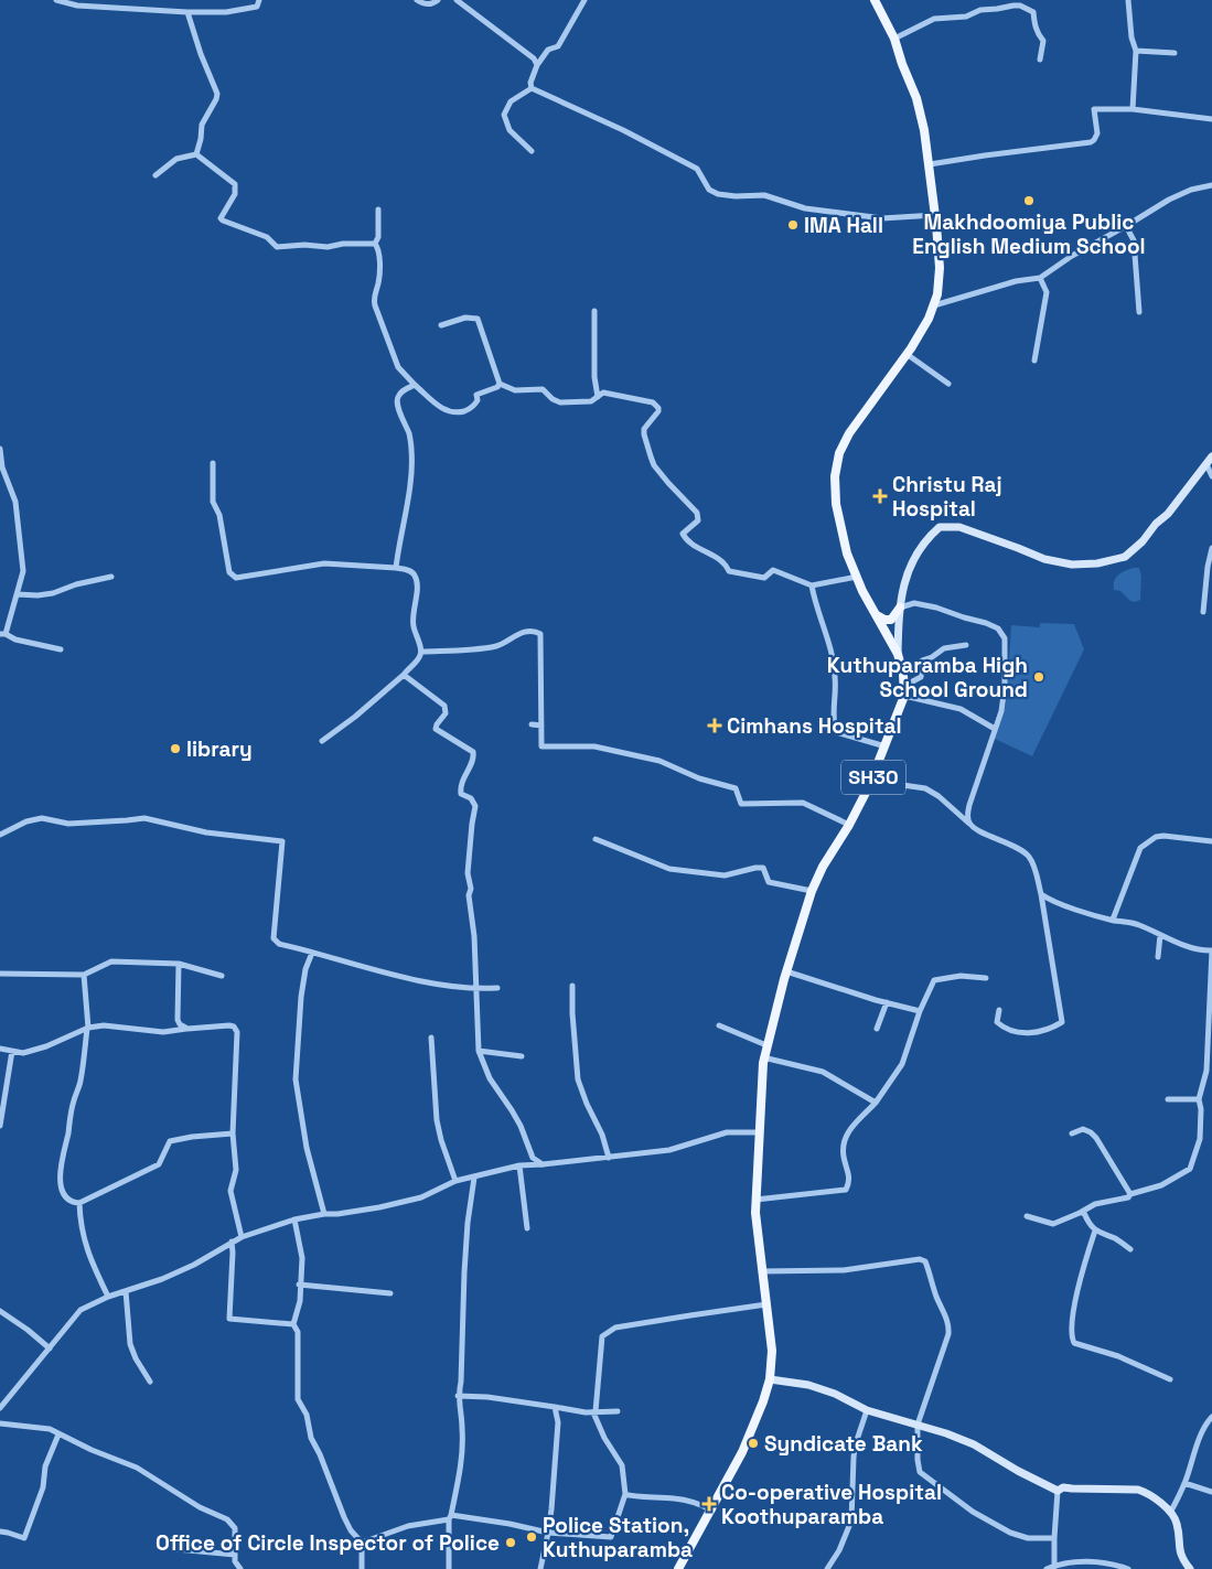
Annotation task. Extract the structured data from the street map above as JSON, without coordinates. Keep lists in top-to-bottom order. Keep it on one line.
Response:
{"streets":{"main road":["SH30"]},"places":{"other":["Makhdoomiya Public English Medium School","IMA Hall","Kuthuparamba High School Ground","library","Syndicate Bank","Police Station, Kuthuparamba","Office of Circle Inspector of Police"],"health":["Christu Raj Hospital","Cimhans Hospital","Co-operative Hospital Koothuparamba"]}}
